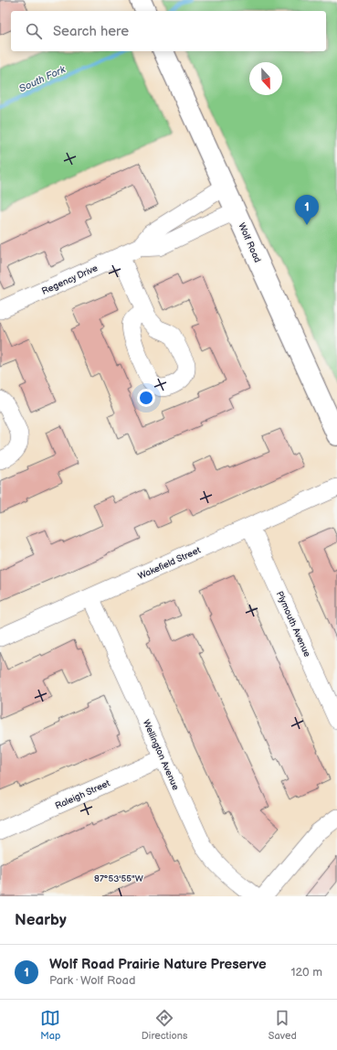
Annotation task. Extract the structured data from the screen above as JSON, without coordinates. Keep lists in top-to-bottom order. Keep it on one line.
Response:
{"streets":{"main road":["Wolf Road"],"street":["Regency Drive","Wakefield Street","Plymouth Avenue","Wellington Avenue","Raleigh Street"]},"crossings":[["Wolf Road","Regency Drive"],["Wakefield Street","Plymouth Avenue"],["Wakefield Street","Wellington Avenue"],["Wellington Avenue","Raleigh Street"]],"water":["South Fork"],"north":"bottom","page":{"search":"Search here","pins":"1","heading":"Nearby","list":[{"mark":"1","name":"Wolf Road Prairie Nature Preserve","note":"Park · Wolf Road","value":"120 m"}],"nav":["Map","Directions","Saved"]},"coordinates":["87°53'55\"W"]}
